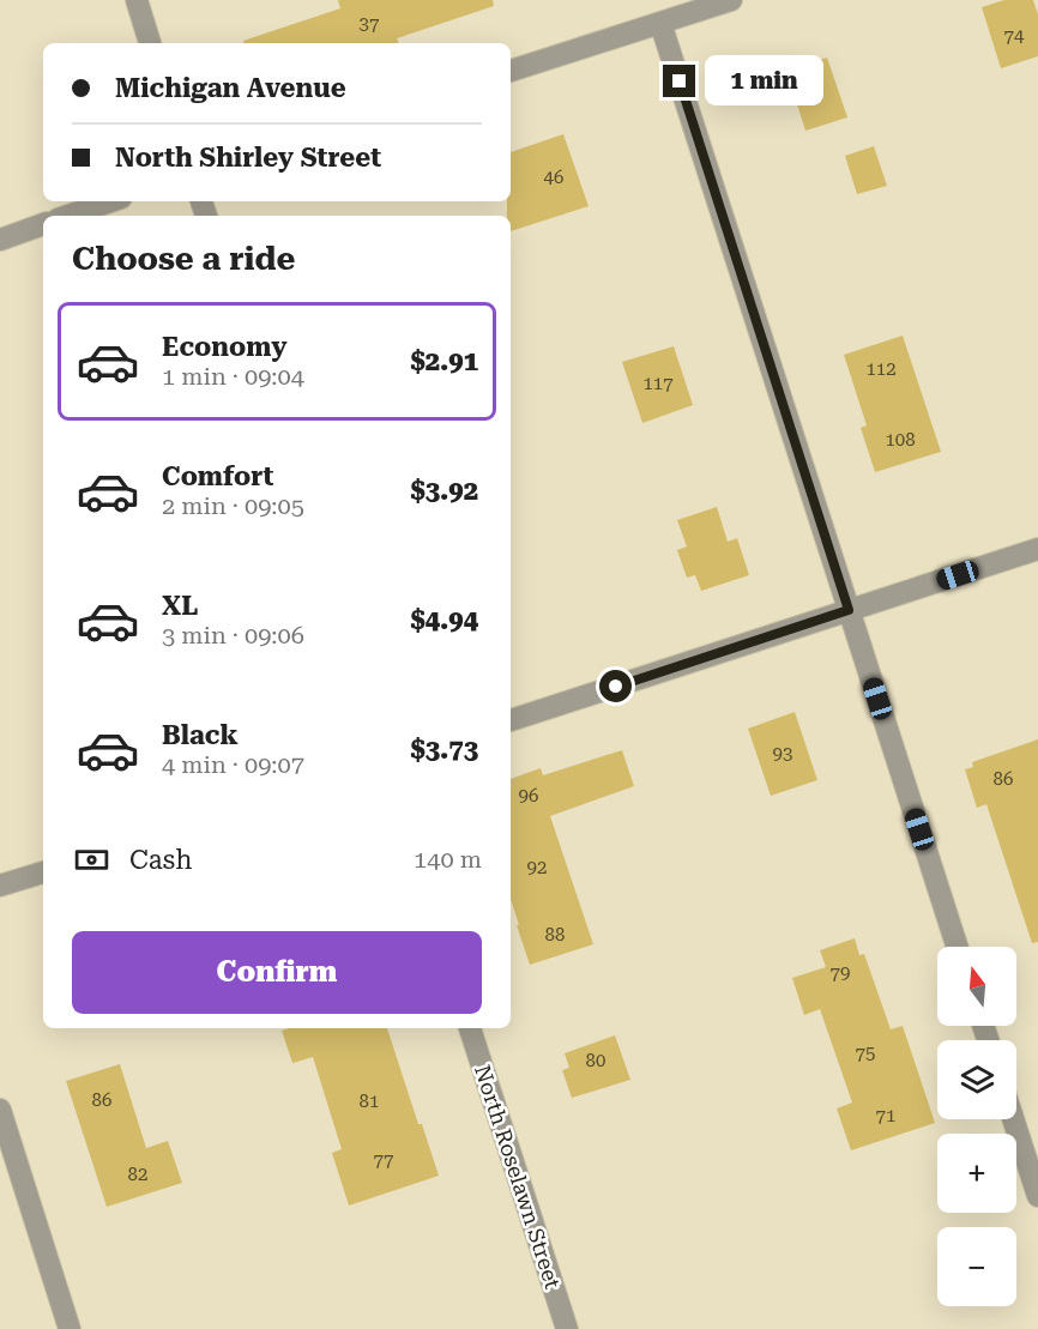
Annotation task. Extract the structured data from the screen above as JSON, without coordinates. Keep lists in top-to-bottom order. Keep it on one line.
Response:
{"streets":{"street":["North Roselawn Street"]},"house_numbers":["37","74","46","112","117","108","93","86","96","92","88","79","75","80","86","81","71","77","82"],"north":"top","page":{"banner":["Michigan Avenue","North Shirley Street"],"bubble":"1 min","heading":"Choose a ride","list":[{"name":"Economy","note":"1 min · 09:04","value":"$2.91"},{"name":"Comfort","note":"2 min · 09:05","value":"$3.92"},{"name":"XL","note":"3 min · 09:06","value":"$4.94"},{"name":"Black","note":"4 min · 09:07","value":"$3.73"}],"pay":["Cash","140 m"],"buttons":"Confirm","map_buttons":["+","−"]}}
